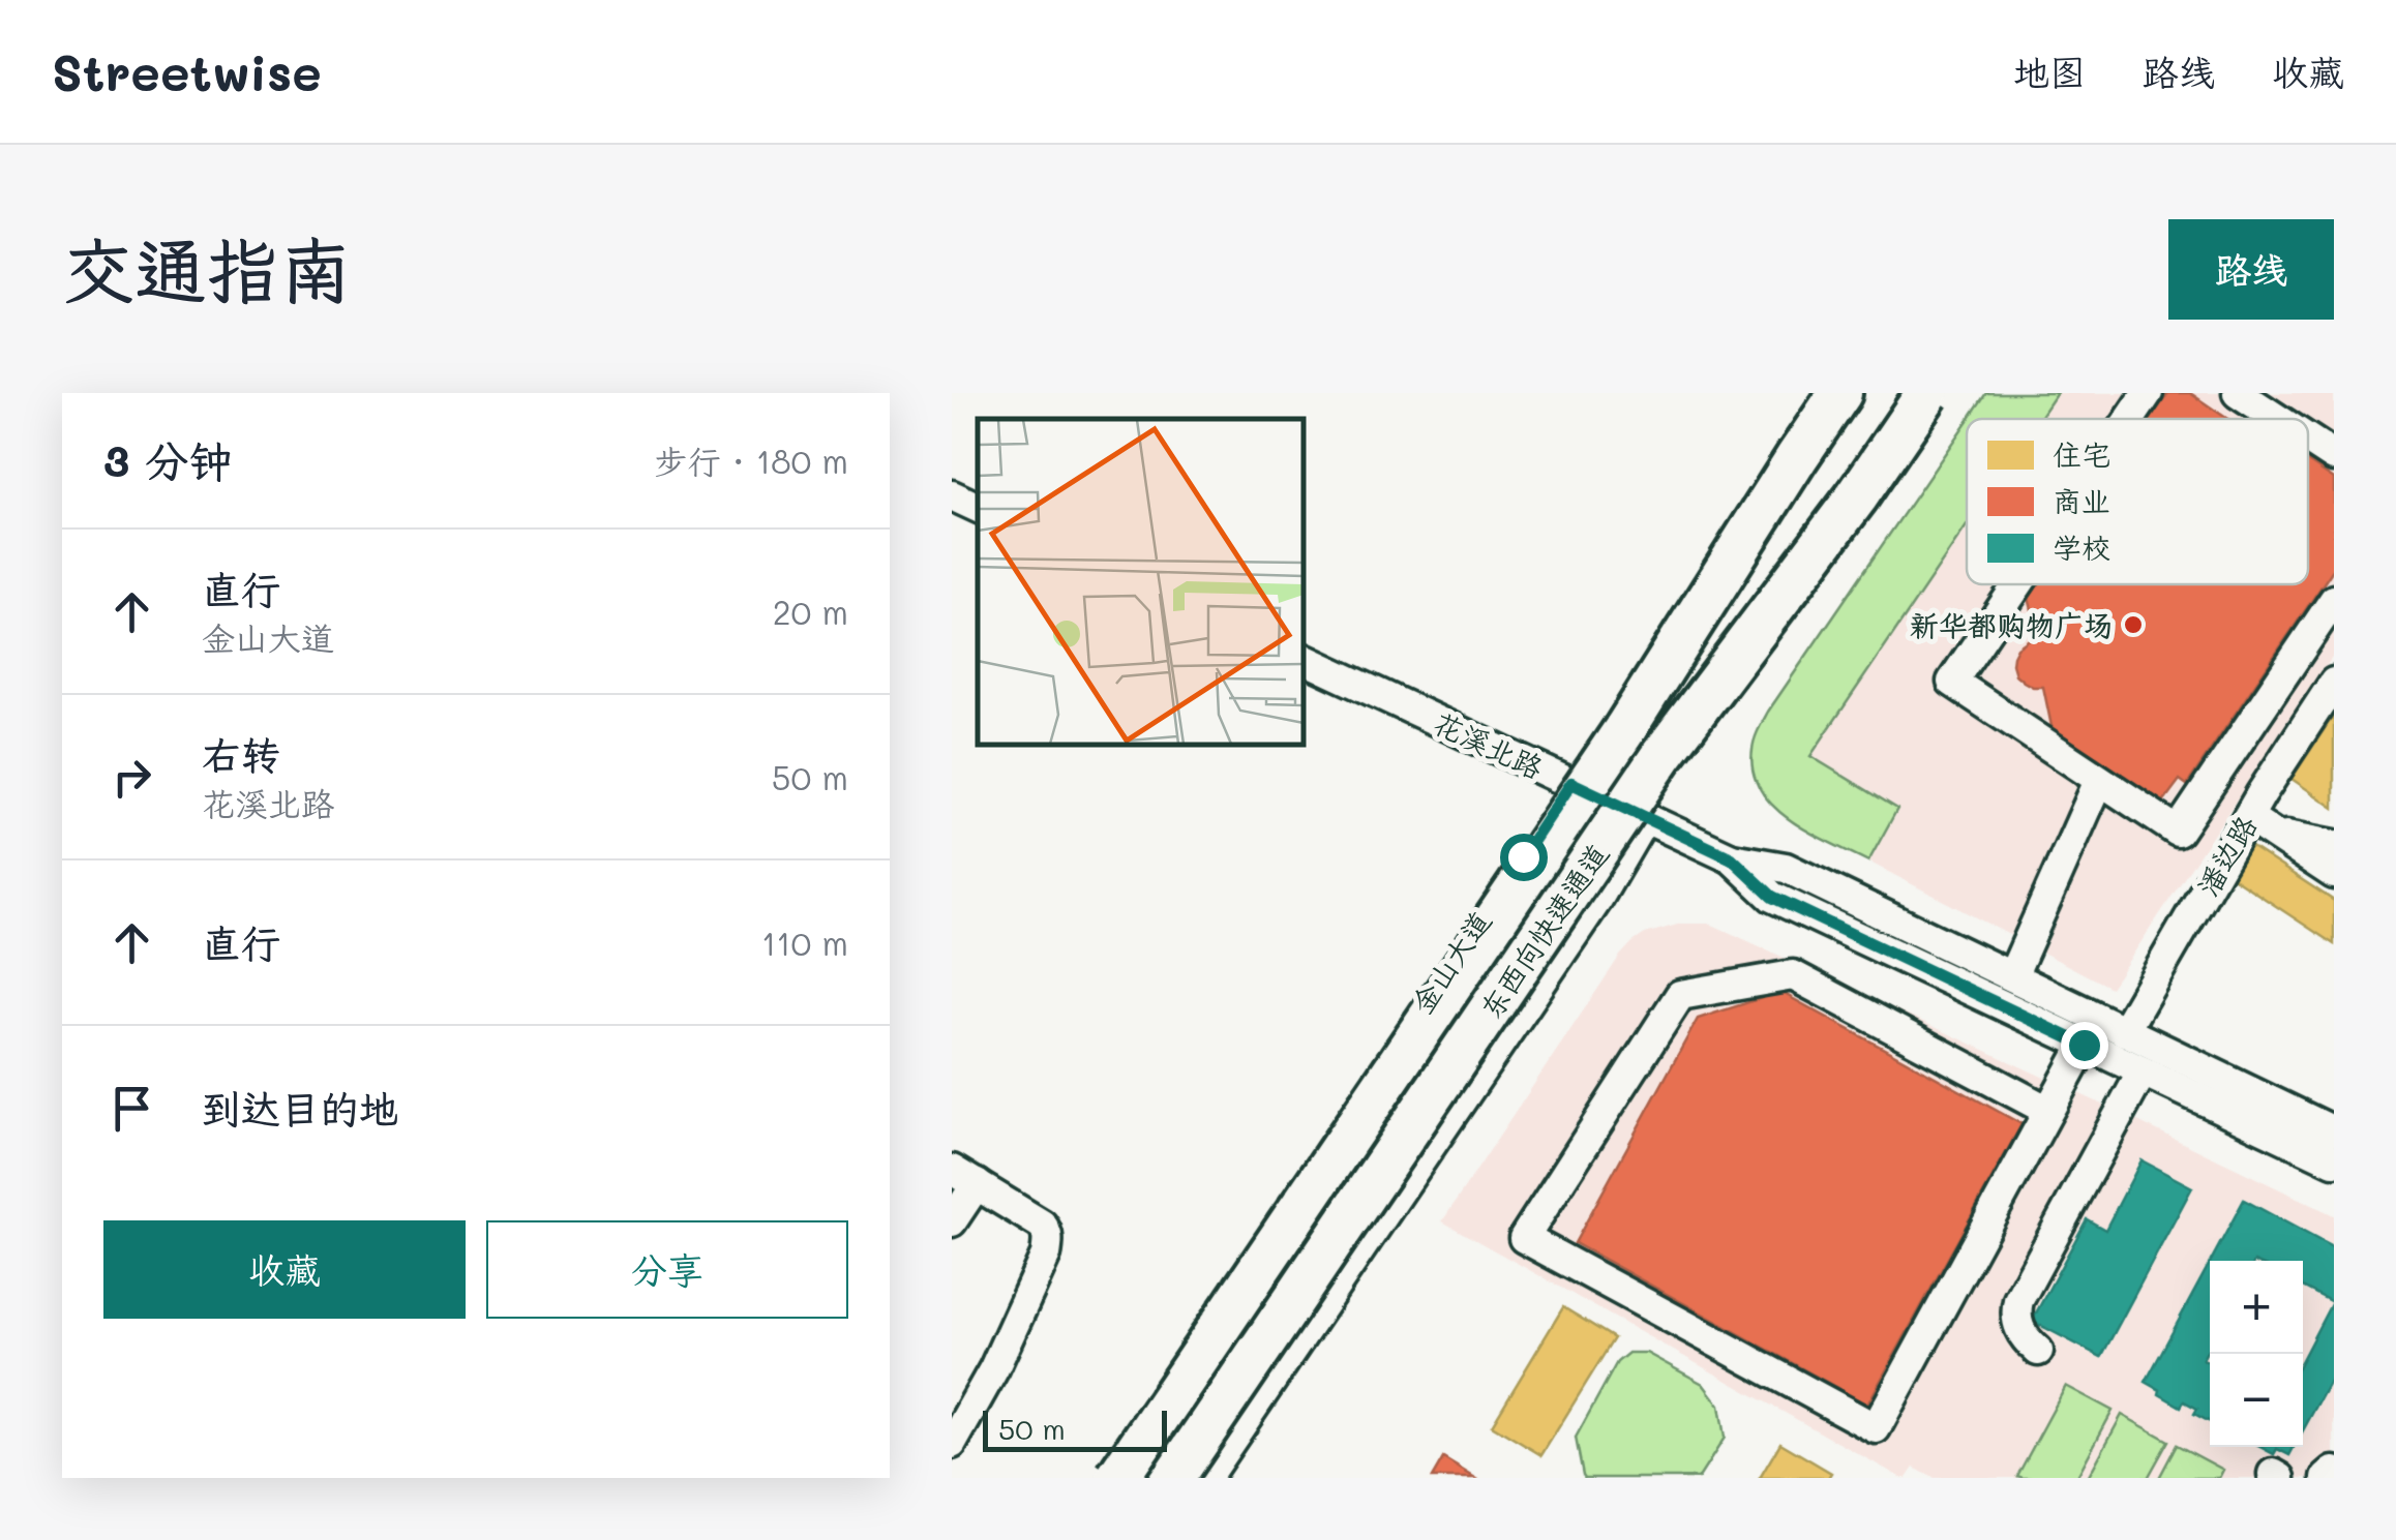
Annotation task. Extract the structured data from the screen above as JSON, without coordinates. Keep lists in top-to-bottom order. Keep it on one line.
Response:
{"streets":{"highway":["东西向快速通道"],"main road":["金山大道"],"street":["花溪北路","潘边路"]},"crossings":[["花溪北路","金山大道"],["东西向快速通道","金山大道"]],"places":["新华都购物广场"],"legend":["住宅","商业","学校"],"scale_bar":"50 m","page":{"header":"Streetwise","nav":["地图","路线","收藏"],"buttons":["路线",["收藏","分享"]],"title":"交通指南","heading":["3 分钟","步行 · 180 m"],"list":[["直行","金山大道","20 m"],["右转","花溪北路","50 m"],["直行","110 m"],"到达目的地"],"map_buttons":["+","−"],"scale":"50 m"}}
